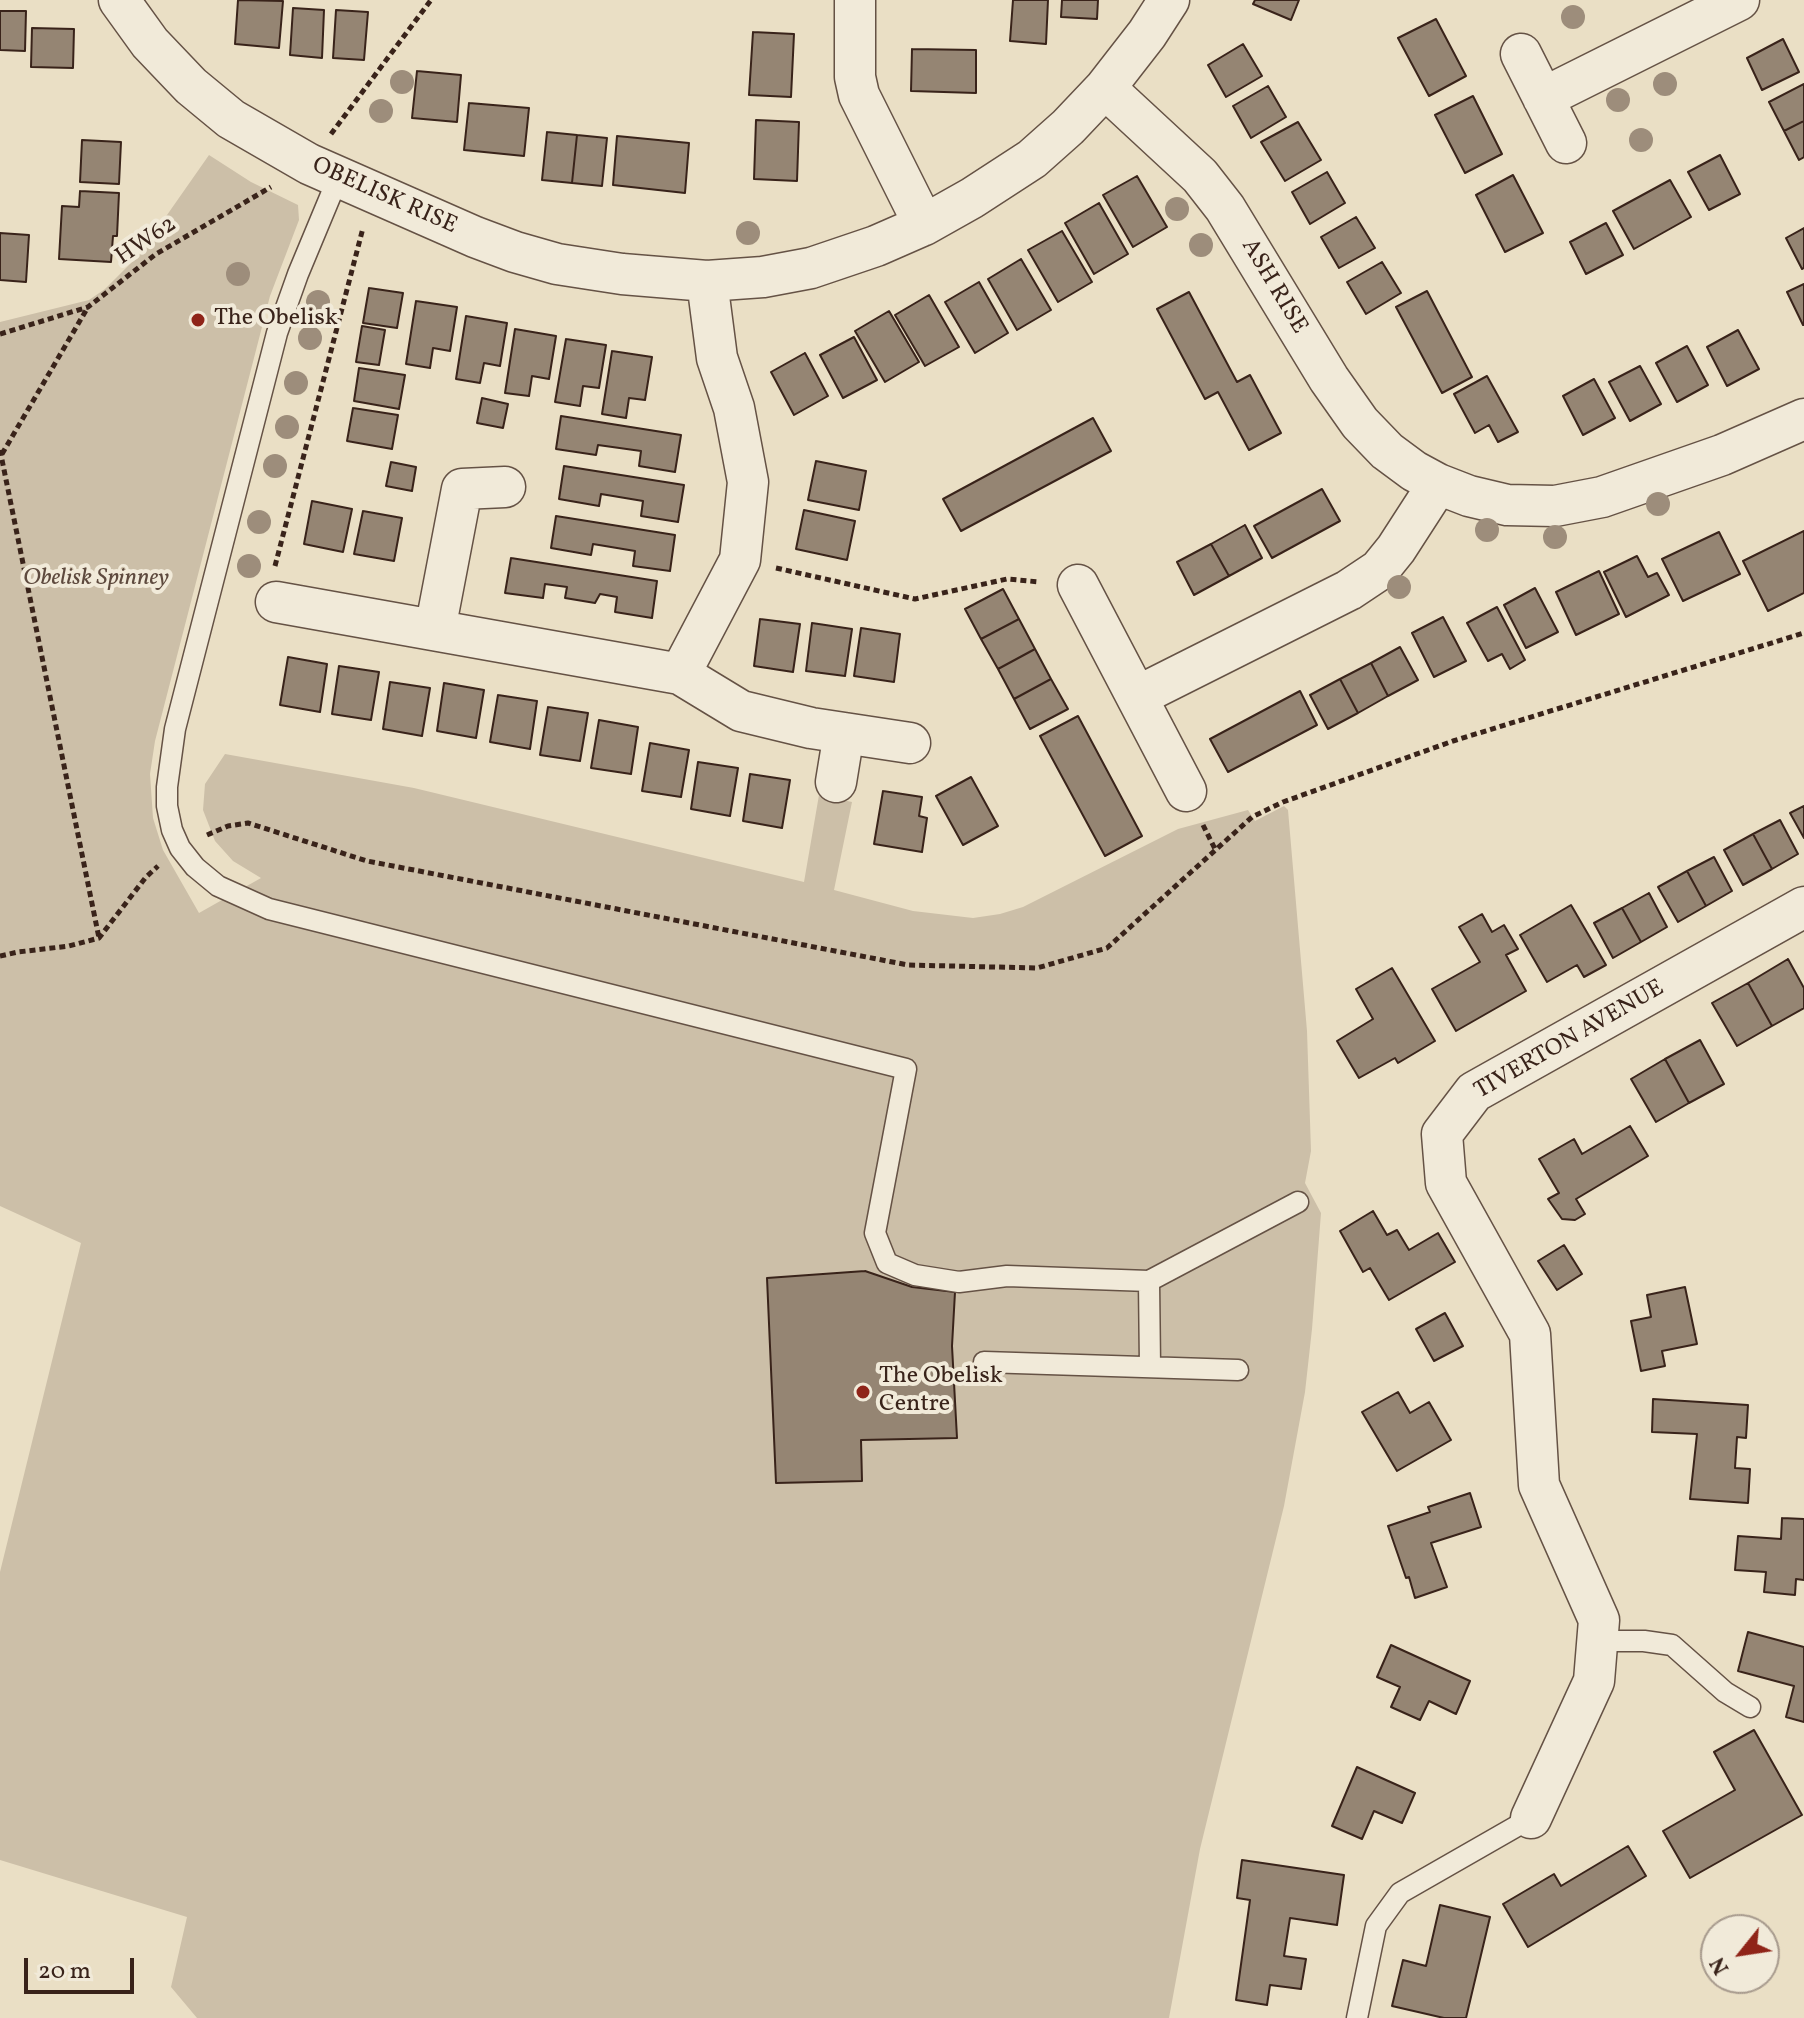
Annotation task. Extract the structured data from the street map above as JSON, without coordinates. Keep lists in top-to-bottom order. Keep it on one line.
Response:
{"streets":{"street":["OBELISK RISE","ASH RISE","TIVERTON AVENUE"],"path":["HW62"]},"crossings":[["OBELISK RISE","HW62"],["OBELISK RISE","ASH RISE"]],"parks":["Obelisk Spinney"],"places":["The Obelisk","The Obelisk Centre"],"scale_bar":"20 m","north":"bottom left"}
